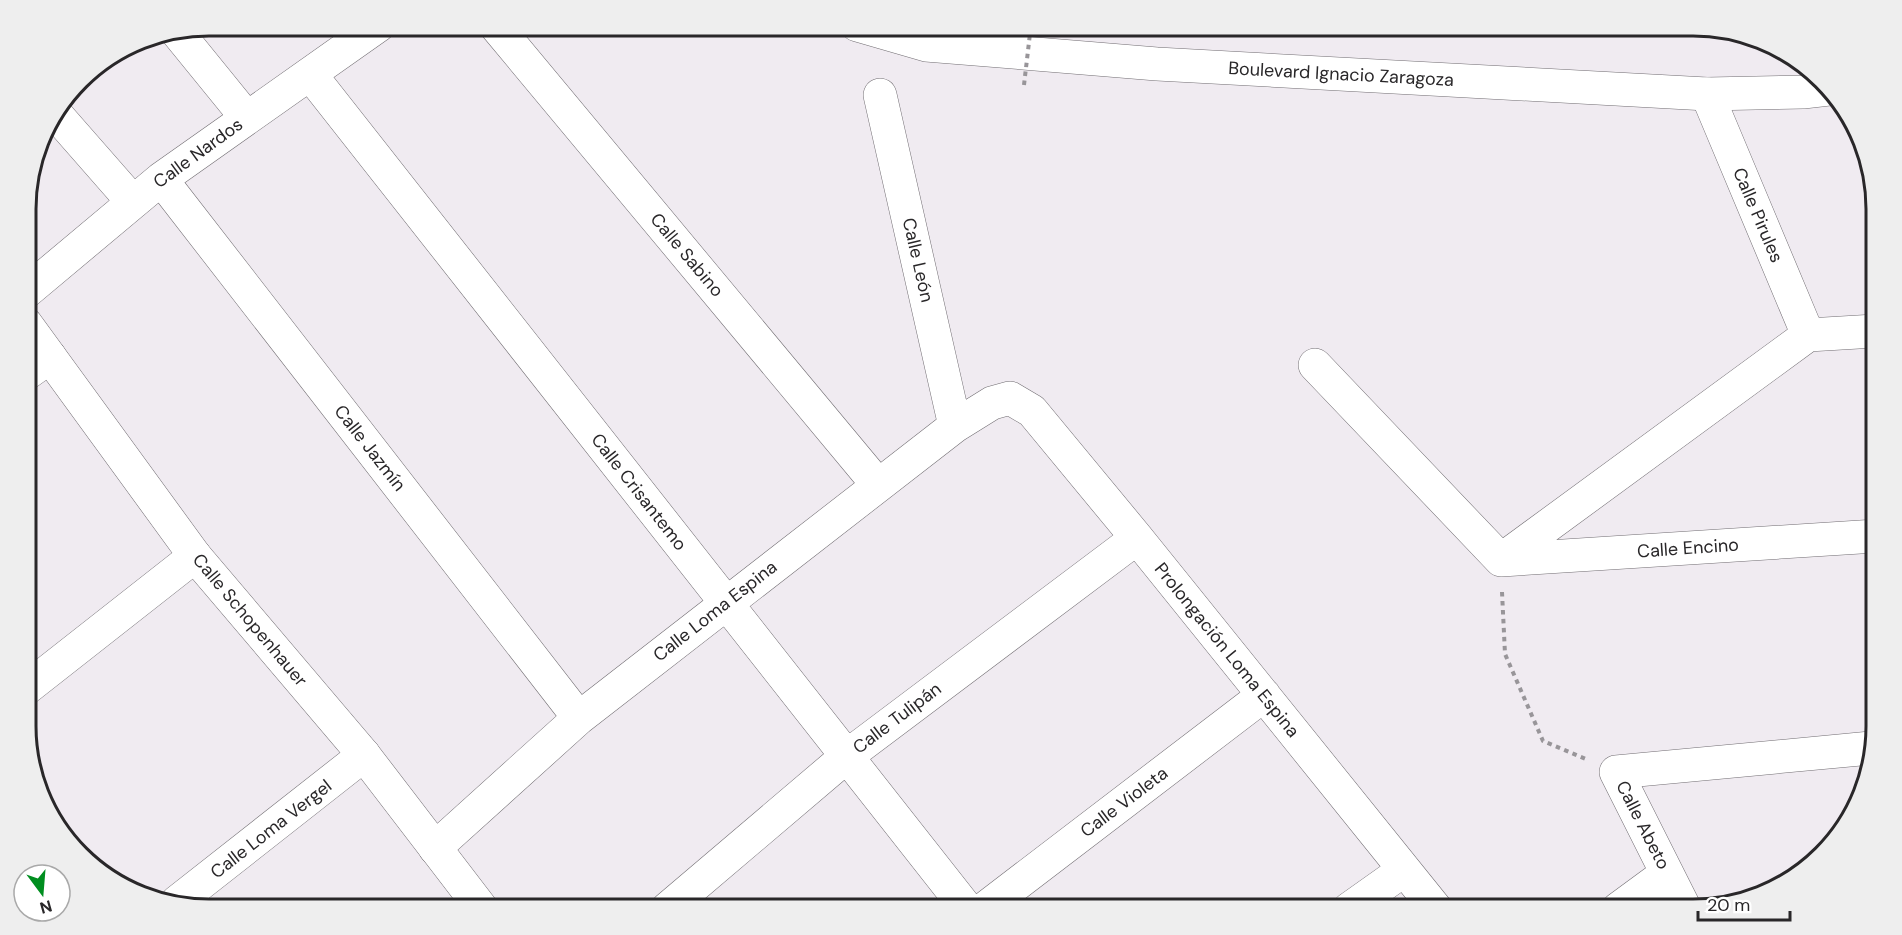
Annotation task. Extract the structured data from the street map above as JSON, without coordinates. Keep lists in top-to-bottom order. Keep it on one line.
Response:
{"streets":{"street":["Boulevard Ignacio Zaragoza","Calle Nardos","Calle Pirules","Calle Sabino","Calle León","Calle Jazmín","Calle Crisantemo","Calle Encino","Calle Loma Espina","Calle Schopenhauer","Prolongación Loma Espina","Calle Tulipán","Calle Violeta","Calle Abeto","Calle Loma Vergel"]},"crossings":[["Boulevard Ignacio Zaragoza","Calle Pirules"],["Calle Nardos","Calle Jazmín"],["Calle Nardos","Calle Crisantemo"],["Calle Sabino","Calle Loma Espina"],["Calle León","Calle Loma Espina"],["Calle Jazmín","Calle Loma Espina"],["Calle Crisantemo","Calle Loma Espina"],["Calle Crisantemo","Calle Tulipán"],["Calle Loma Espina","Calle Schopenhauer"],["Calle Loma Espina","Prolongación Loma Espina"],["Calle Schopenhauer","Calle Loma Vergel"],["Prolongación Loma Espina","Calle Tulipán"],["Prolongación Loma Espina","Calle Violeta"]],"scale_bar":"20 m","north":"bottom"}
